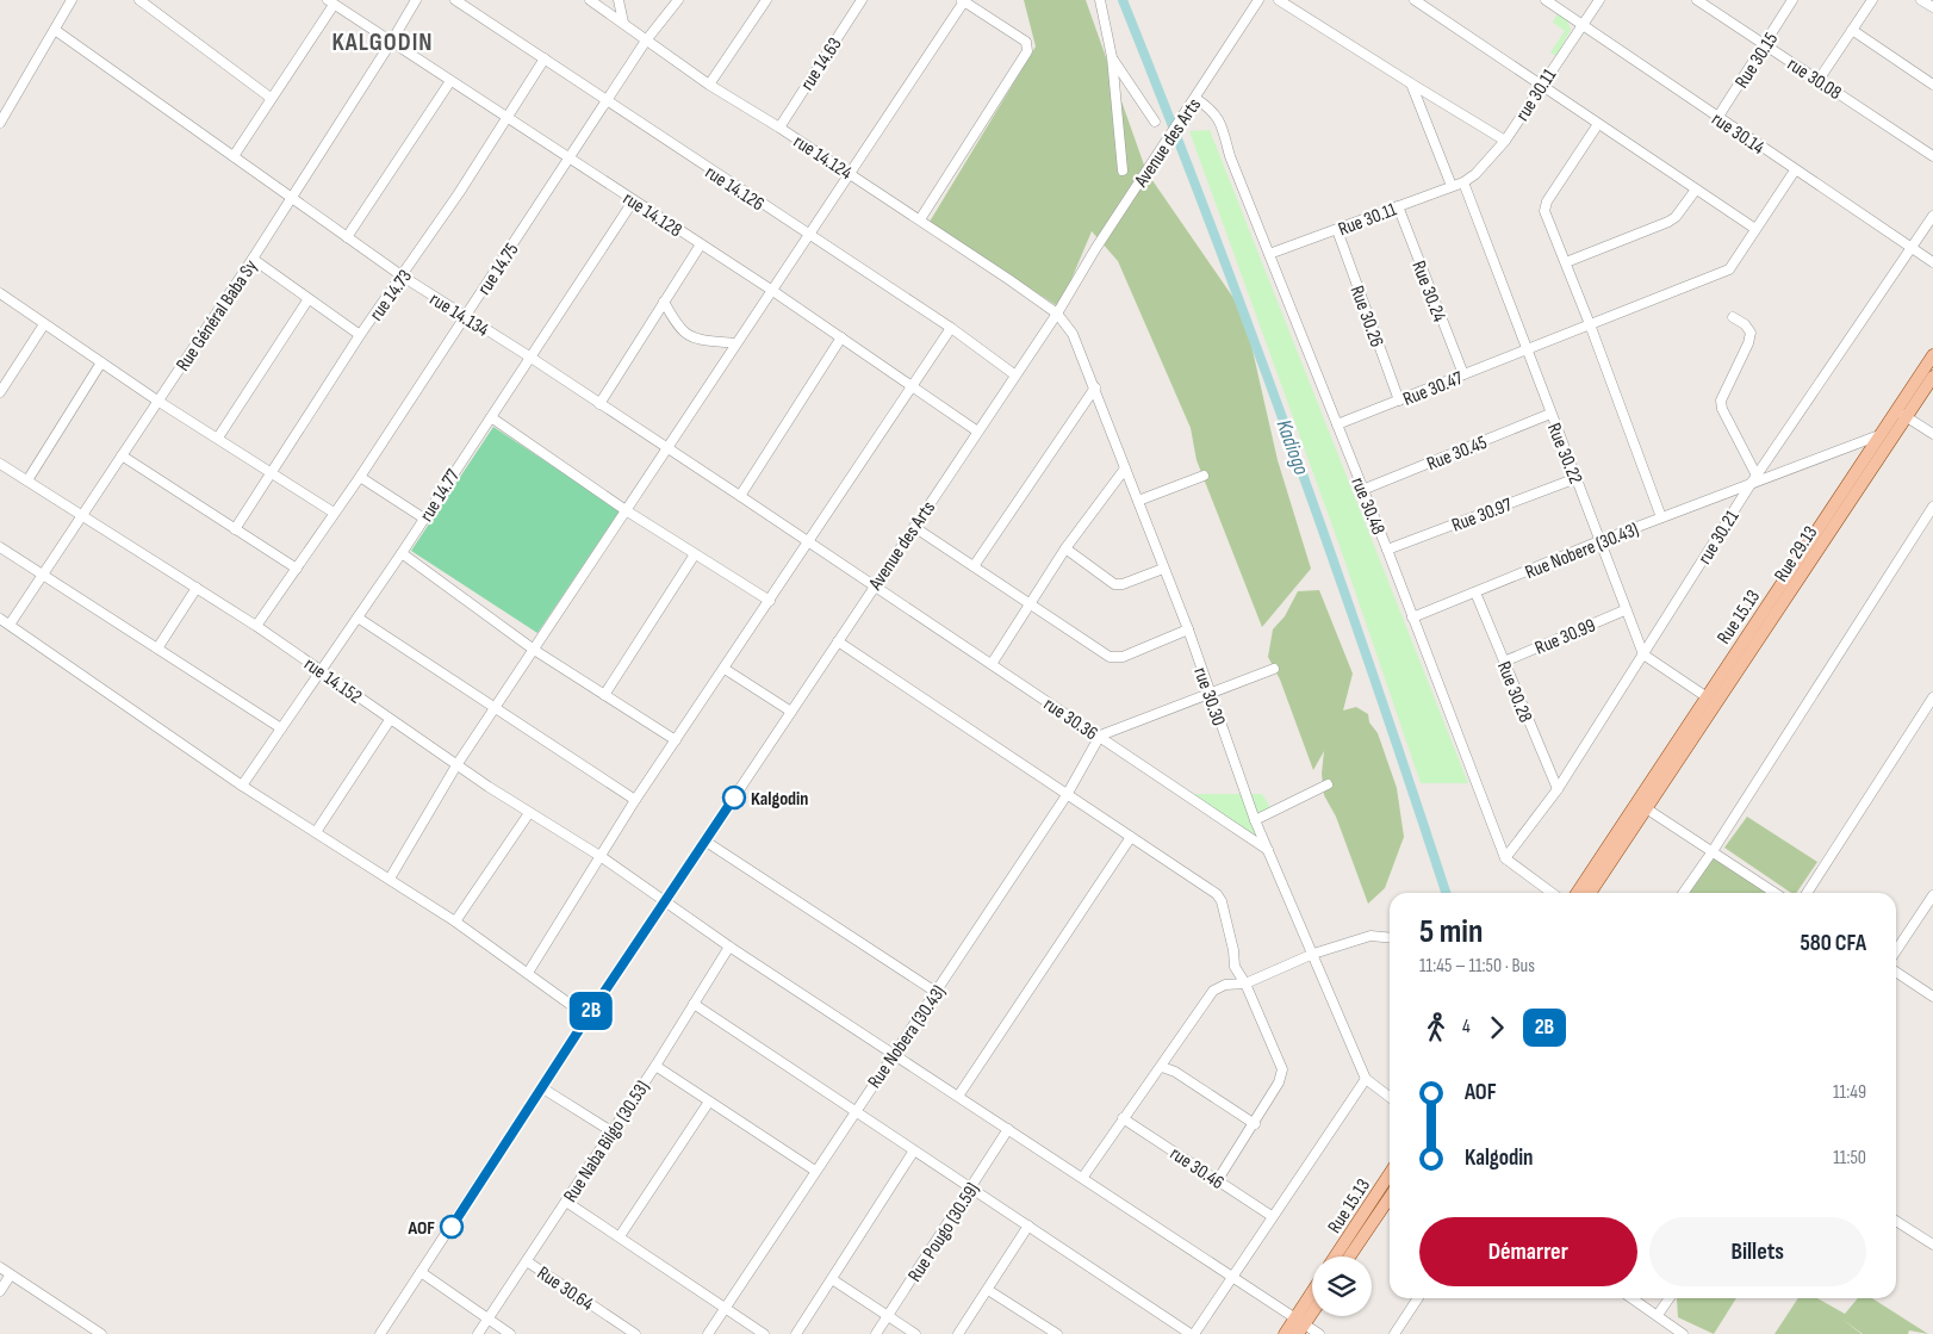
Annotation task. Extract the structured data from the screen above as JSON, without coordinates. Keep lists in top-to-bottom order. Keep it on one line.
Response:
{"streets":{"main road":["Rue 29.13","Rue 15.13"],"street":["Rue 30.15","rue 14.63","rue 30.08","rue 30.11","rue 30.14","Avenue des Arts","rue 14.124","rue 14.126","rue 14.128","Rue 30.11","rue 14.75","Rue 30.24","rue 14.73","rue 14.134","Rue Général Baba Sy","Rue 30.26","Rue 30.47","Rue 30.45","Rue 30.22","rue 14.77","rue 30.48","Rue 30.97","rue 30.21","Rue Nobere (30.43)","Rue 30.99","rue 14.152","Rue 30.28","rue 30.30","rue 30.36","Rue Nobera (30.43)","Rue Naba Bilgo (30.53)","rue 30.46","Rue Pougo (30.59)","Rue 30.64"]},"crossings":[["Rue 30.15","rue 30.08"],["Rue 30.15","rue 30.14"],["rue 14.63","rue 14.124"],["rue 30.11","rue 30.14"],["rue 30.11","Rue 30.11"],["rue 30.11","Rue 30.22"],["rue 30.14","Rue 30.47"],["rue 30.14","rue 30.21"],["Avenue des Arts","rue 14.124"],["Avenue des Arts","rue 14.126"],["Avenue des Arts","rue 14.128"],["Avenue des Arts","rue 14.134"],["Avenue des Arts","rue 30.48"],["Avenue des Arts","rue 14.152"],["Avenue des Arts","rue 30.30"],["Avenue des Arts","rue 30.36"],["rue 14.124","rue 14.75"],["rue 14.124","rue 30.30"],["rue 14.126","rue 14.75"],["rue 14.126","rue 14.73"],["rue 14.128","rue 14.75"],["rue 14.128","rue 14.73"],["rue 14.128","Rue Général Baba Sy"],["rue 14.128","rue 14.77"],["Rue 30.11","Rue 30.24"],["Rue 30.11","Rue 30.26"],["Rue 30.11","Rue 30.22"],["Rue 30.11","rue 30.48"],["rue 14.75","rue 14.134"],["rue 14.75","rue 14.152"],["Rue 30.24","Rue 30.47"],["rue 14.73","rue 14.134"],["rue 14.134","Rue Général Baba Sy"],["rue 14.134","rue 14.77"],["rue 14.134","rue 30.36"],["Rue Général Baba Sy","rue 14.152"],["Rue 30.26","Rue 30.47"],["Rue 30.47","Rue 30.22"],["Rue 30.47","rue 30.48"],["Rue 30.45","Rue 30.22"],["Rue 30.45","rue 30.48"],["Rue 30.22","Rue 30.97"],["Rue 30.22","rue 30.21"],["Rue 30.22","Rue Nobere (30.43)"],["Rue 30.22","Rue 30.99"],["rue 14.77","rue 14.152"],["rue 30.48","Rue 30.97"],["rue 30.48","rue 30.21"],["rue 30.48","Rue Nobere (30.43)"],["rue 30.21","Rue Nobere (30.43)"],["rue 30.21","Rue 30.28"],["Rue Nobere (30.43)","Rue 15.13"],["Rue Nobere (30.43)","Rue 30.28"],["Rue 29.13","Rue 15.13"],["Rue 30.99","Rue 30.28"],["rue 14.152","Rue Nobera (30.43)"],["rue 14.152","Rue Naba Bilgo (30.53)"],["rue 14.152","Rue Pougo (30.59)"],["rue 30.30","rue 30.36"],["rue 30.36","Rue Nobera (30.43)"],["Rue Naba Bilgo (30.53)","Rue 30.64"]],"districts":["KALGODIN"],"water":["Kadiogo"],"places":["Kalgodin","AOF"],"lines":["bus line 2B"],"page":{"on_map":"2B","heading":["5 min","11:45 – 11:50 · Bus","580 CFA"],"legs":["4","2B"],"list":[{"name":"AOF","value":"11:49"},{"name":"Kalgodin","value":"11:50"}],"buttons":["Démarrer","Billets"]}}
